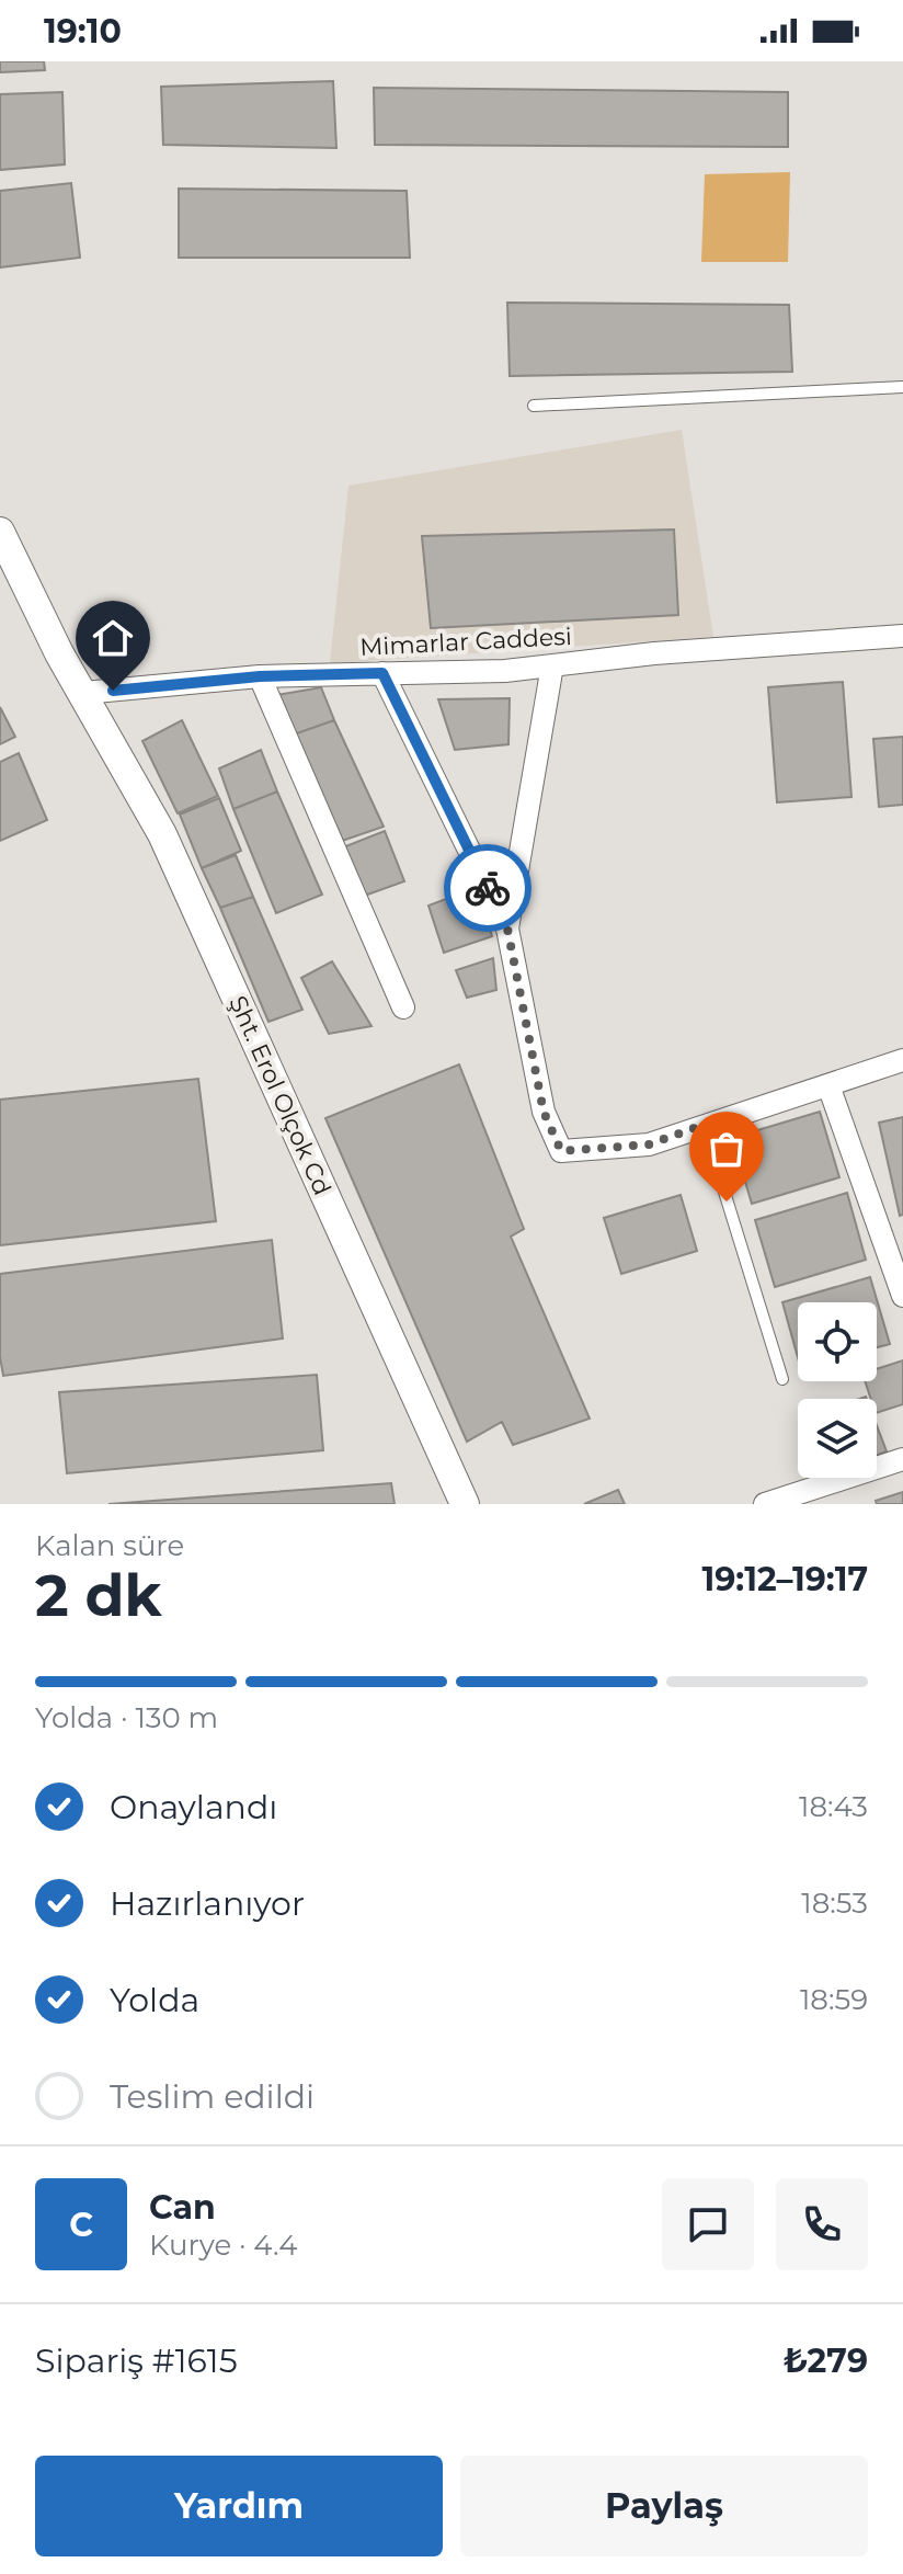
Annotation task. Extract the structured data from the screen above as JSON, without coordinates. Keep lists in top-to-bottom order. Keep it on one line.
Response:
{"streets":{"street":["Mimarlar Caddesi","Şht. Erol Olçok Cd"]},"crossings":[["Mimarlar Caddesi","Şht. Erol Olçok Cd"]],"page":{"status":"19:10","heading":["2 dk","Kalan süre","19:12–19:17"],"panel":["Can","Kurye · 4.4","Sipariş #1615","₺279"],"bar":"Yolda · 130 m","list":[["Onaylandı","18:43"],["Hazırlanıyor","18:53"],["Yolda","18:59"],"Teslim edildi"],"round":"C","buttons":["Yardım","Paylaş"]}}
